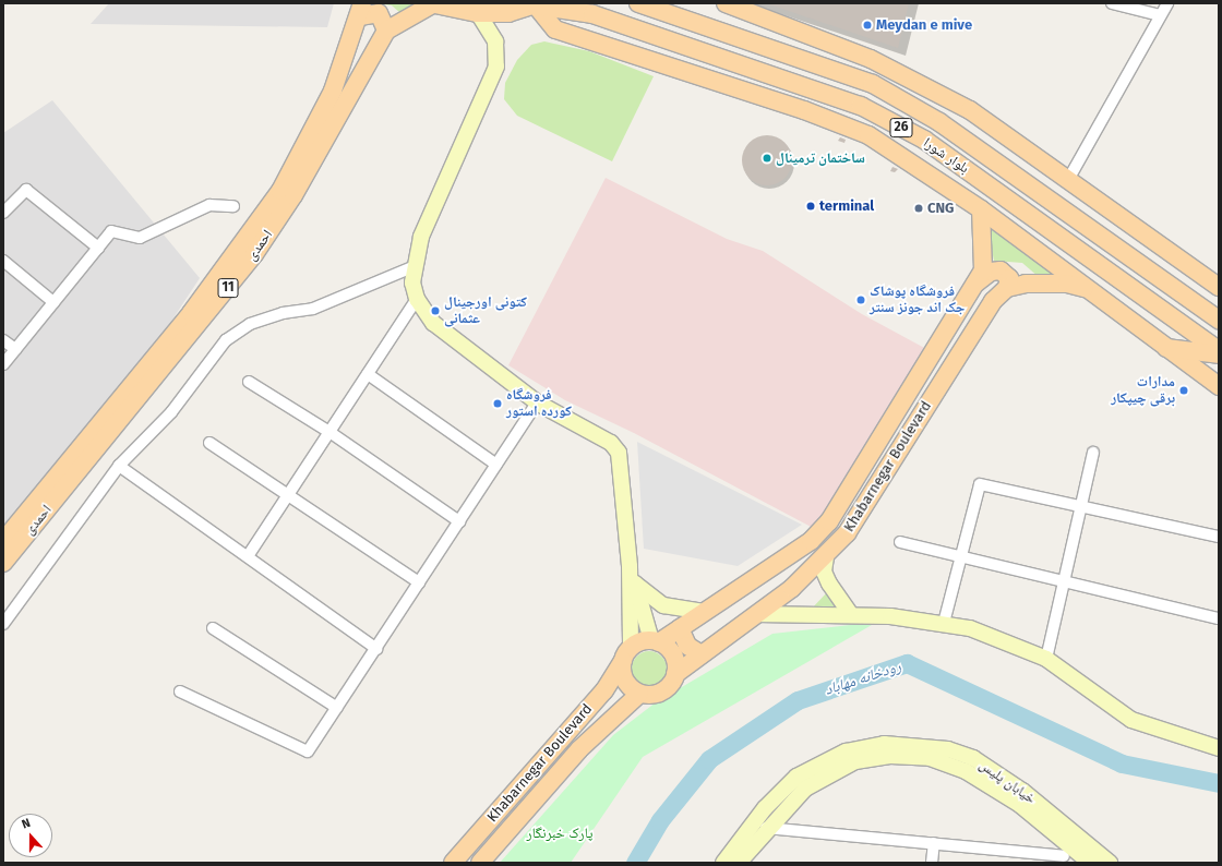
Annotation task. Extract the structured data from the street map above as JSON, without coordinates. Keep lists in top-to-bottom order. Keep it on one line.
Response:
{"streets":{"main road":["26","بلوار شورا","احمدی","11","Khabarnegar Boulevard","خیابان پلیس"]},"water":["رودخانه مهاباد"],"parks":["پارک خبرنگار"],"places":["Meydan e mive","ساختمان ترمینال","terminal","CNG","فروشگاه پوشاک جک اند جونز سنتر","کتونی اورجینال عثمانی","مدارات برقی چیپکار","فروشگاه کورده استور"],"north":"top"}
